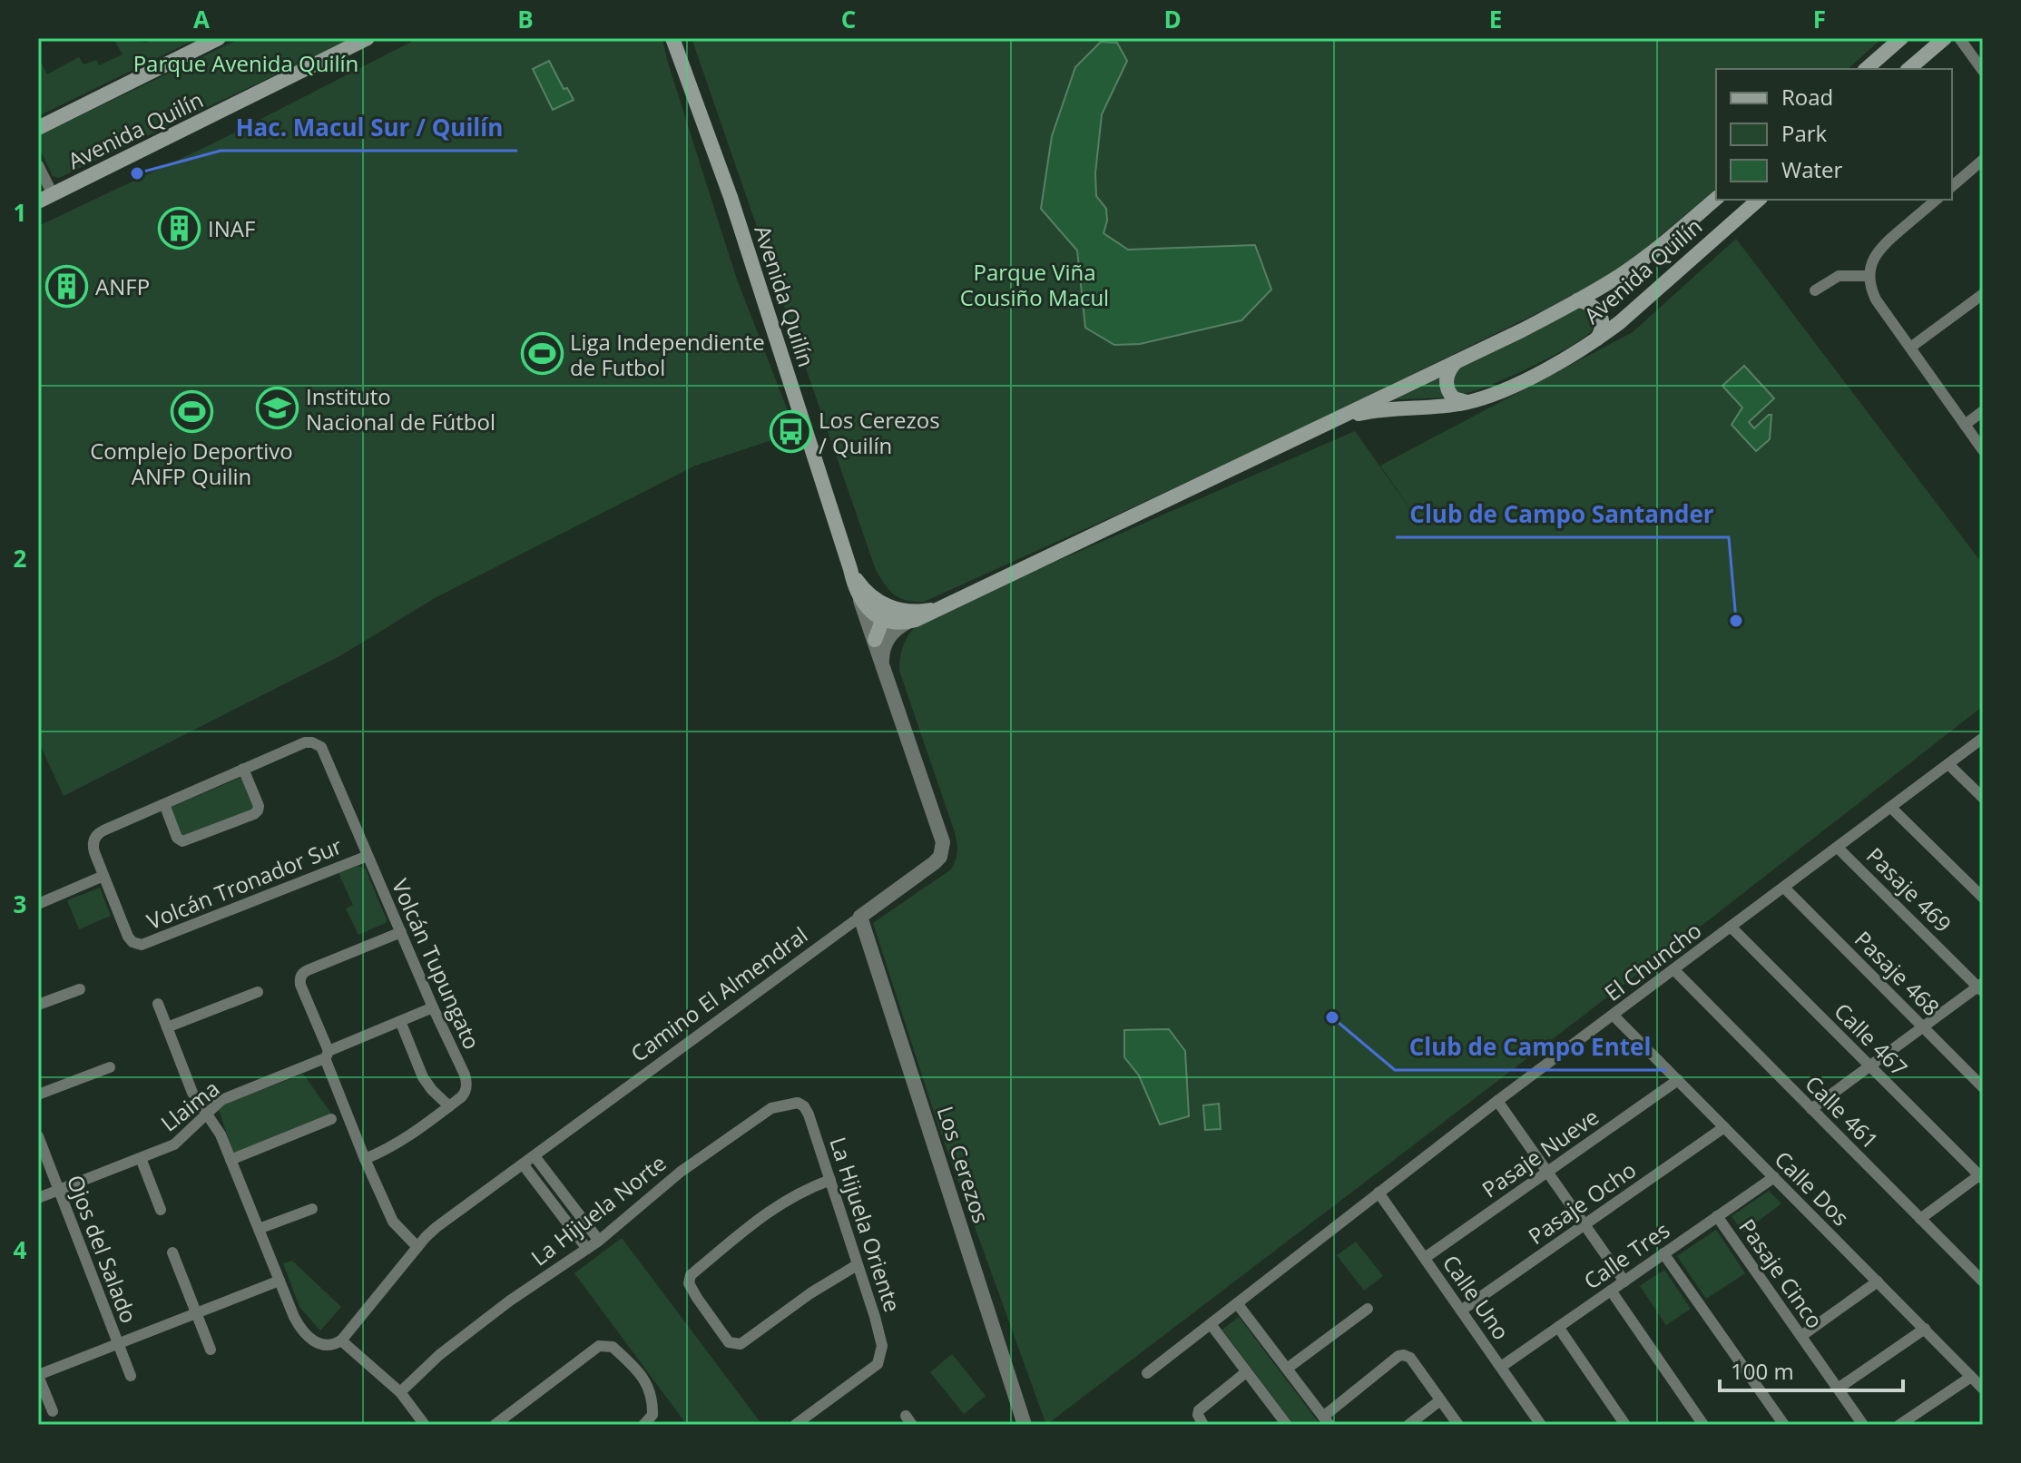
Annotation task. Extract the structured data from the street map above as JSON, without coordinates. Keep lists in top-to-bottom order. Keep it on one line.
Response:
{"streets":{"main road":["Avenida Quilín"],"street":["Volcán Tronador Sur","Pasaje 469","El Chuncho","Volcán Tupungato","Pasaje 468","Camino El Almendral","Calle 467","Llaima","Calle 461","Pasaje Nueve","Los Cerezos","Calle Dos","Pasaje Ocho","La Hijuela Norte","La Hijuela Oriente","Ojos del Salado","Calle Tres","Pasaje Cinco","Calle Uno"]},"crossings":[["Avenida Quilín","Camino El Almendral"],["Volcán Tronador Sur","Volcán Tupungato"],["Pasaje 469","El Chuncho"],["El Chuncho","Pasaje 468"],["El Chuncho","Calle 467"],["El Chuncho","Calle 461"],["El Chuncho","Calle Dos"],["El Chuncho","Calle Uno"],["Volcán Tupungato","Llaima"],["Camino El Almendral","Los Cerezos"],["Llaima","Ojos del Salado"],["Pasaje Nueve","Calle Dos"],["Pasaje Nueve","Calle Uno"],["Calle Dos","Pasaje Ocho"],["Calle Dos","Calle Tres"],["Pasaje Ocho","Calle Uno"],["La Hijuela Norte","La Hijuela Oriente"],["Calle Tres","Pasaje Cinco"],["Calle Tres","Calle Uno"]],"parks":["Parque Avenida Quilín","Parque Viña Cousiño Macul"],"places":{"other":["Hac. Macul Sur / Quilín","Club de Campo Santander","Club de Campo Entel"],"building":["INAF","ANFP"],"sports":["Liga Independiente de Futbol","Complejo Deportivo ANFP Quilin"],"school or university":["Instituto Nacional de Fútbol"],"bus stop":["Los Cerezos / Quilín"]},"legend":["Road","Park","Water"],"scale_bar":"100 m","grid":{"columns":["A","B","C","D","E","F"],"rows":["1","2","3","4"]}}
